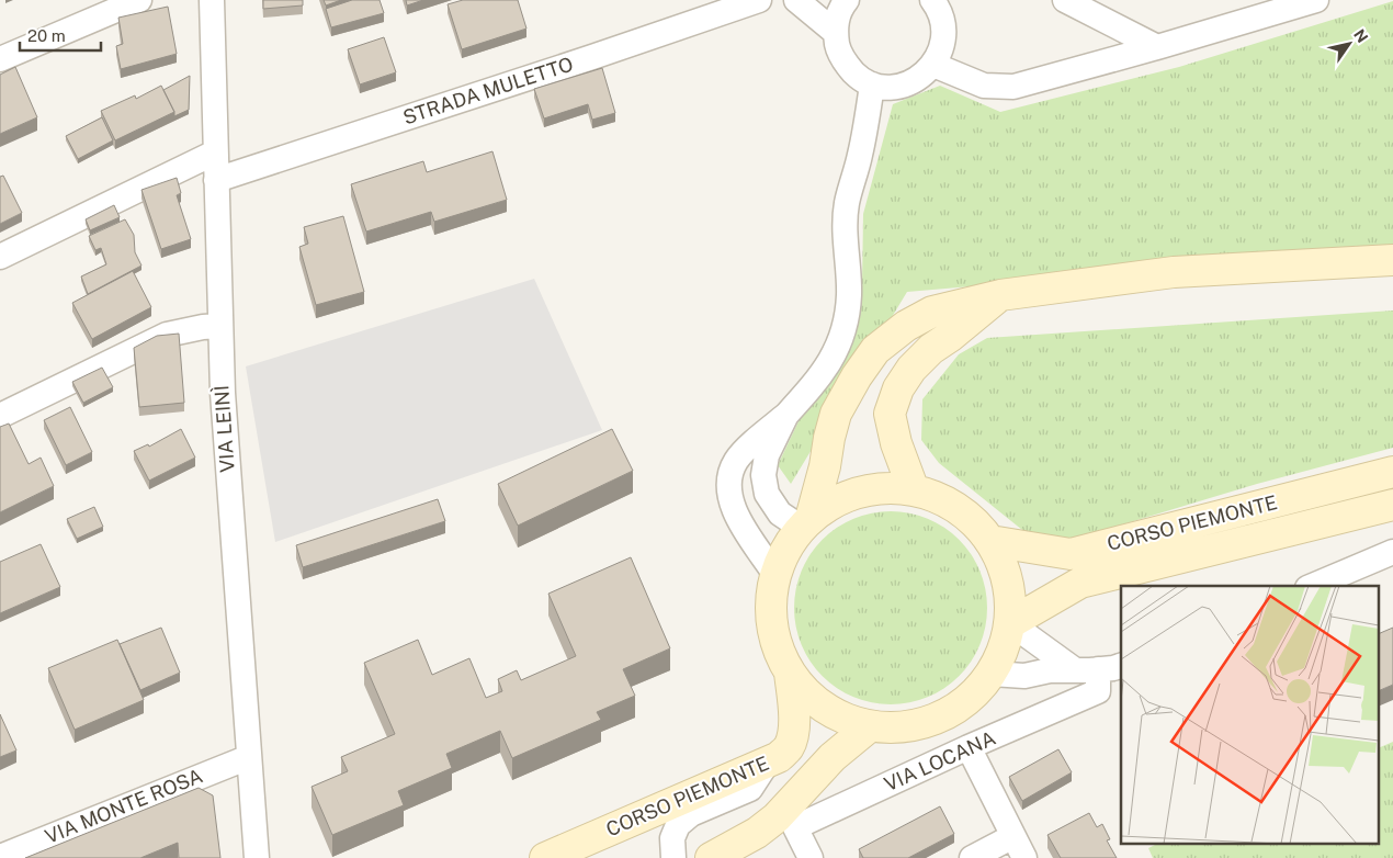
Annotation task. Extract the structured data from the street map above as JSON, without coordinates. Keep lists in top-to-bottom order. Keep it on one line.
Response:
{"streets":{"main road":["CORSO PIEMONTE"],"street":["STRADA MULETTO","VIA LEINÌ","VIA LOCANA","VIA MONTE ROSA"]},"crossings":[["STRADA MULETTO","VIA LEINÌ"],["VIA LEINÌ","VIA MONTE ROSA"]],"scale_bar":"20 m","north":"top right"}
